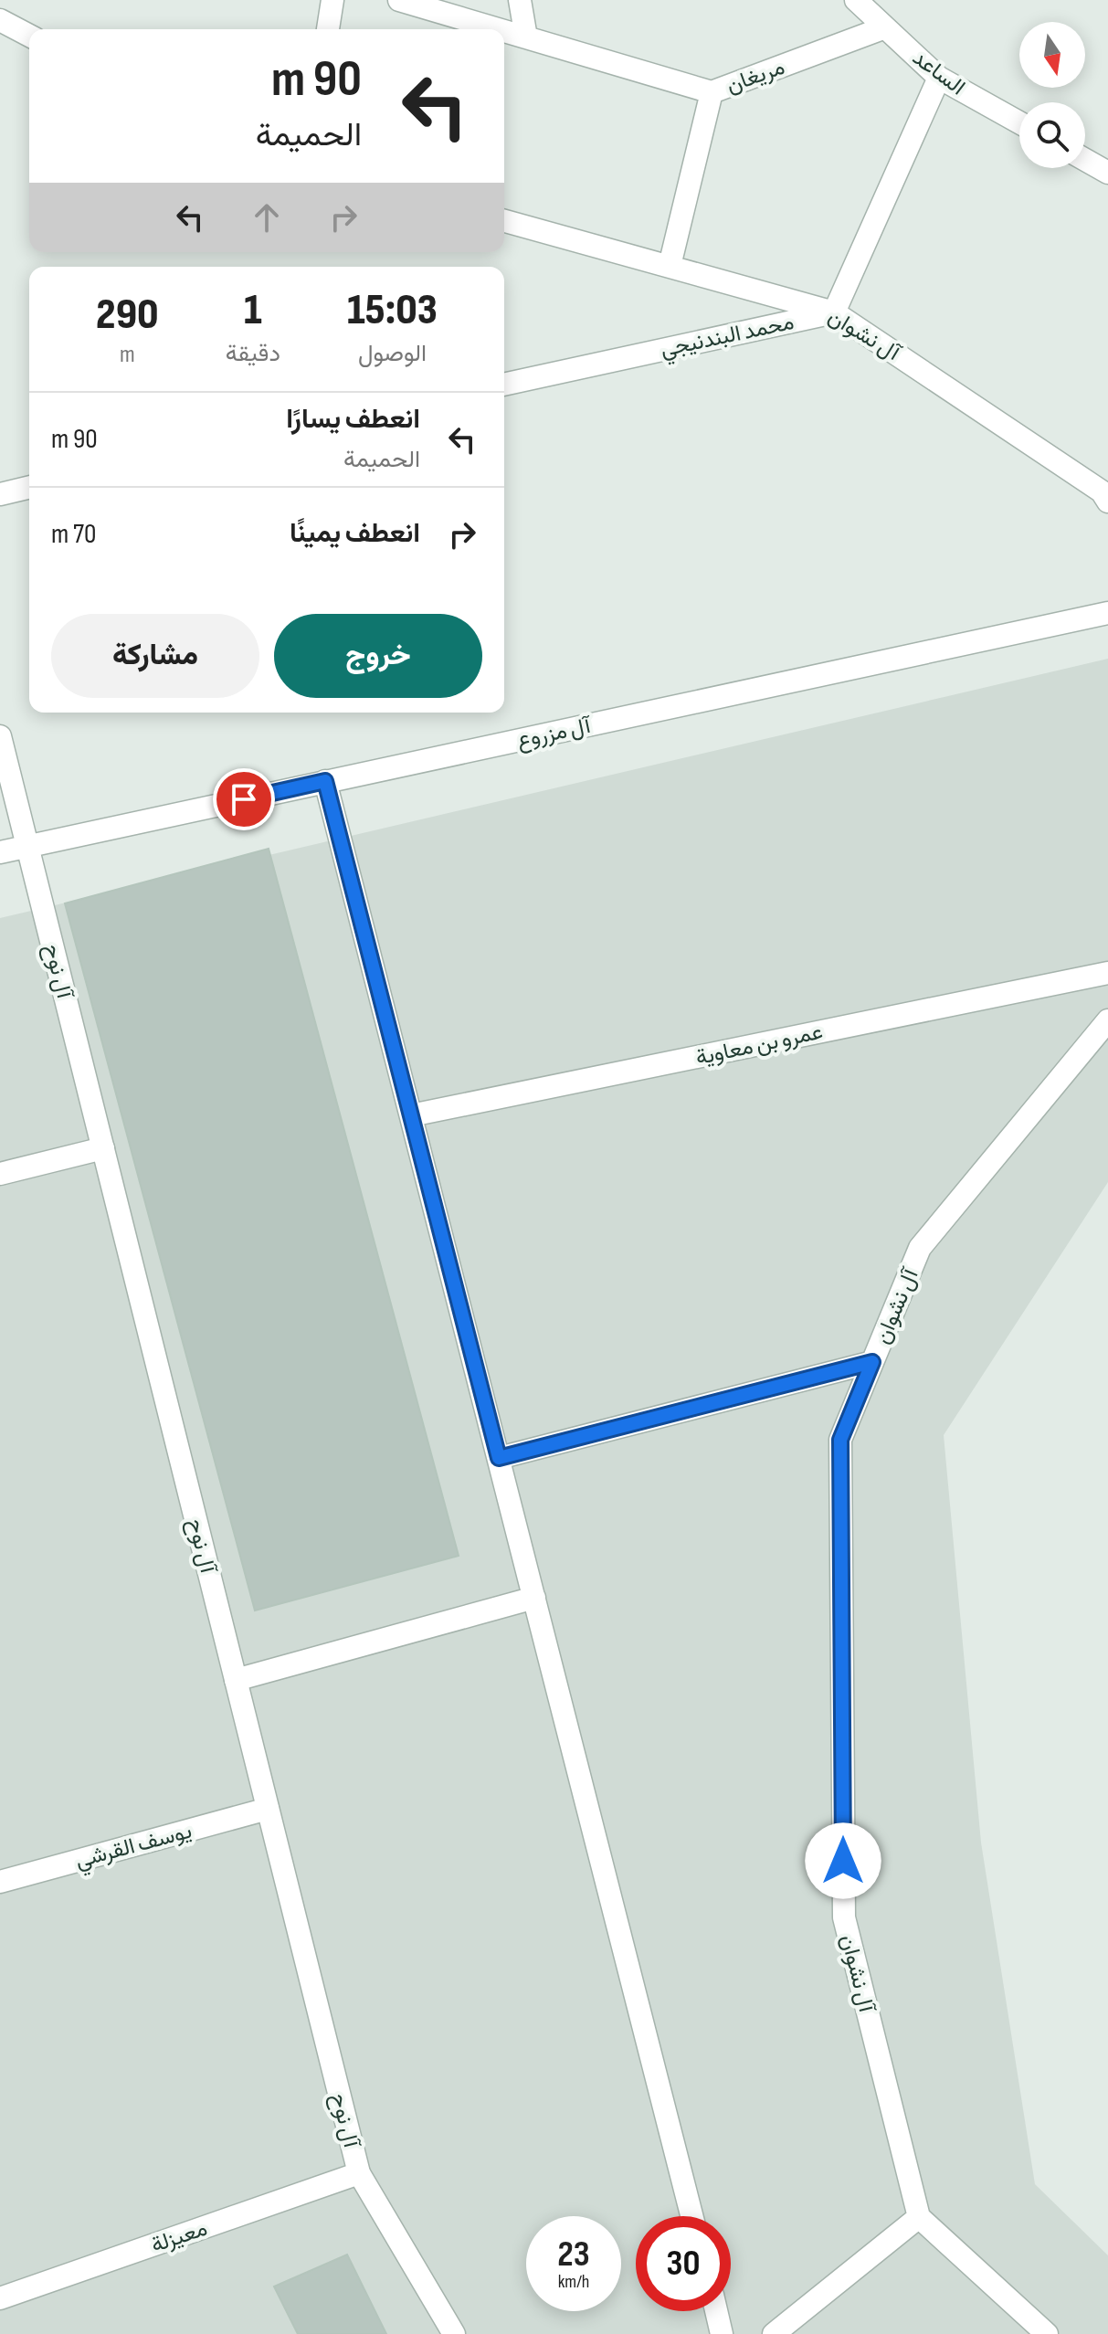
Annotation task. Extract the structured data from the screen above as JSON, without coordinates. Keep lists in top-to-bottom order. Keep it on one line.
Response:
{"streets":{"street":["الساعد","مريغان","آل نشوان","محمد البندنيجي","آل مزروع","آل نوح","عمرو بن معاوية","يوسف القرشي","معيزلة"]},"crossings":[["الساعد","مريغان"],["مريغان","آل نشوان"],["آل نشوان","محمد البندنيجي"],["آل مزروع","آل نوح"],["آل نوح","يوسف القرشي"],["آل نوح","معيزلة"]],"north":"bottom","page":{"turn":["90 m","الحميمة"],"eta":["15:03","الوصول","1","دقيقة","290","m"],"list":[{"name":"انعطف يسارًا","note":"الحميمة","value":"90 m"},{"name":"انعطف يمينًا","value":"70 m"}],"buttons":["خروج","مشاركة"],"speed":"23 km/h","limit":"30"}}
